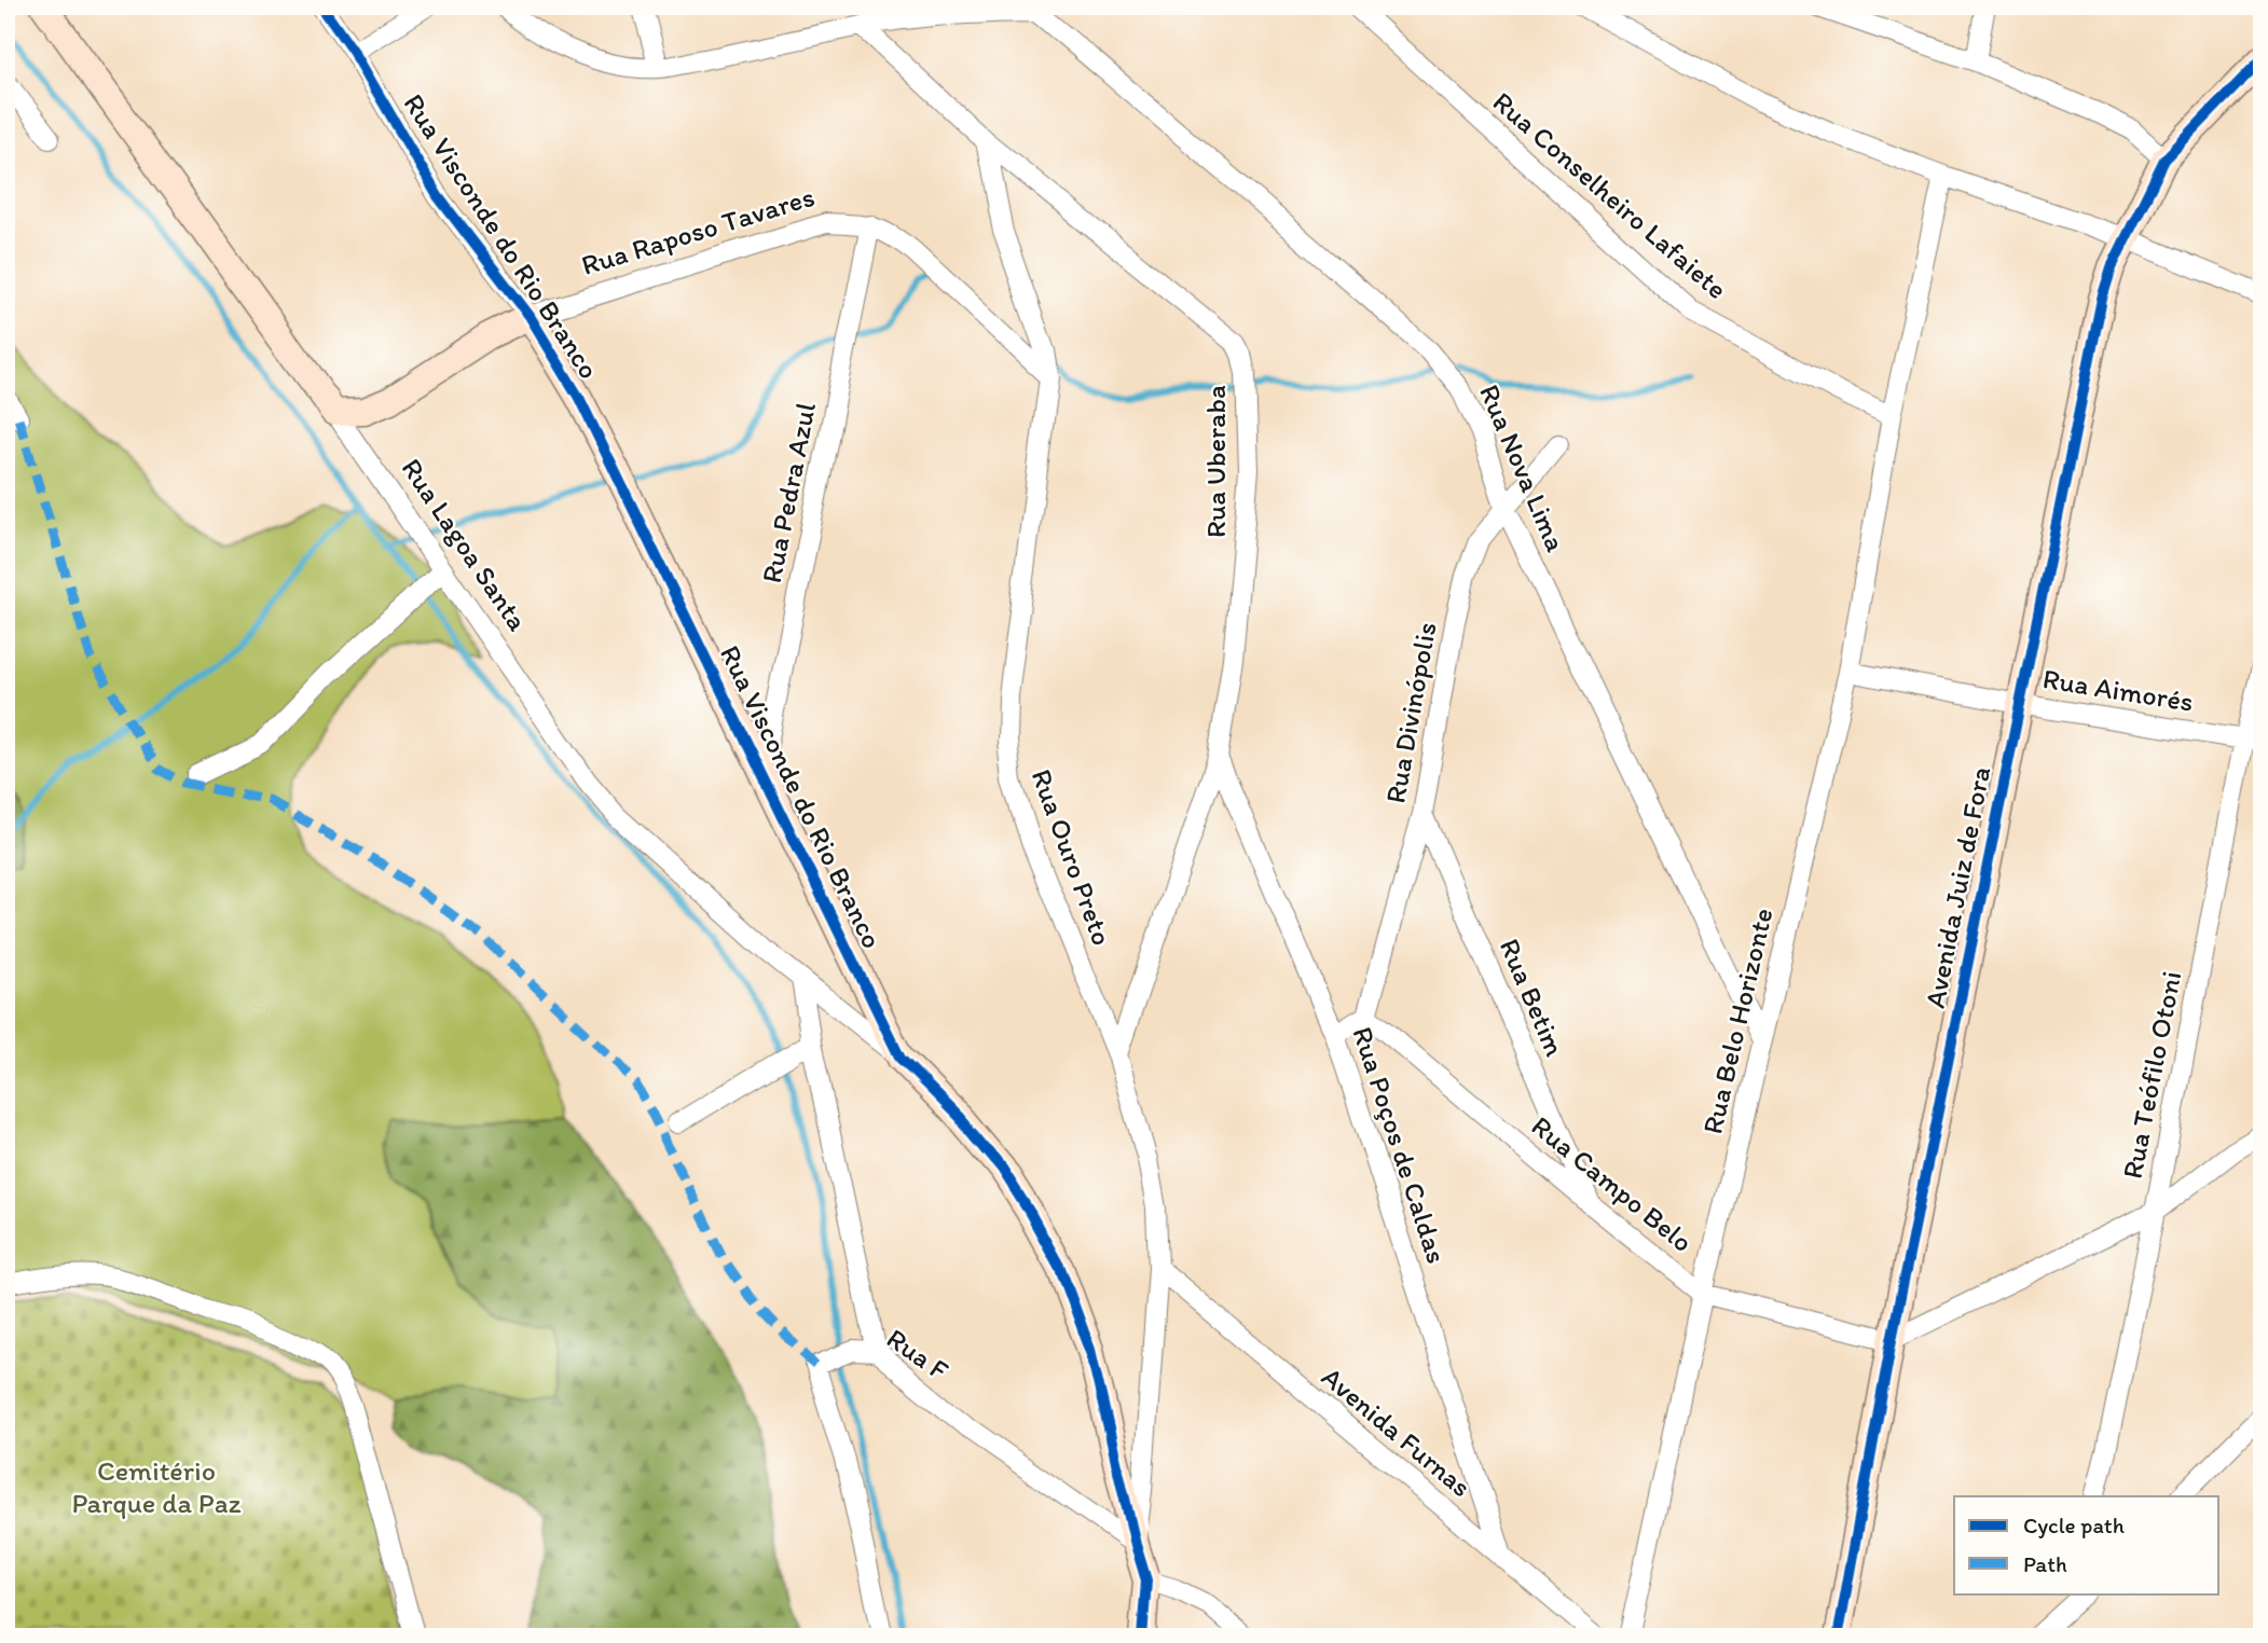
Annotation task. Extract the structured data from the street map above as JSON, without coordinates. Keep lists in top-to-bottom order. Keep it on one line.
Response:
{"streets":{"street":["Rua Conselheiro Lafaiete","Rua Raposo Tavares","Rua Visconde do Rio Branco","Rua Uberaba","Rua Nova Lima","Rua Pedra Azul","Rua Lagoa Santa","Rua Aimorés","Rua Divinópolis","Rua Ouro Preto","Avenida Juiz de Fora","Rua Betim","Rua Belo Horizonte","Rua Teófilo Otoni","Rua Poços de Caldas","Rua Campo Belo","Rua F","Avenida Furnas"]},"crossings":[["Rua Conselheiro Lafaiete","Rua Belo Horizonte"],["Rua Raposo Tavares","Rua Visconde do Rio Branco"],["Rua Raposo Tavares","Rua Pedra Azul"],["Rua Raposo Tavares","Rua Lagoa Santa"],["Rua Raposo Tavares","Rua Ouro Preto"],["Rua Visconde do Rio Branco","Rua Pedra Azul"],["Rua Visconde do Rio Branco","Rua Lagoa Santa"],["Rua Visconde do Rio Branco","Rua Ouro Preto"],["Rua Visconde do Rio Branco","Rua F"],["Rua Uberaba","Rua Ouro Preto"],["Rua Uberaba","Rua Poços de Caldas"],["Rua Nova Lima","Rua Divinópolis"],["Rua Nova Lima","Rua Belo Horizonte"],["Rua Aimorés","Avenida Juiz de Fora"],["Rua Aimorés","Rua Belo Horizonte"],["Rua Aimorés","Rua Teófilo Otoni"],["Rua Divinópolis","Rua Betim"],["Rua Divinópolis","Rua Campo Belo"],["Rua Ouro Preto","Rua F"],["Rua Ouro Preto","Avenida Furnas"],["Avenida Juiz de Fora","Rua Campo Belo"],["Rua Betim","Rua Campo Belo"],["Rua Belo Horizonte","Rua Campo Belo"],["Rua Poços de Caldas","Avenida Furnas"]],"parks":["Cemitério Parque da Paz"],"legend":["Cycle path","Path"]}
